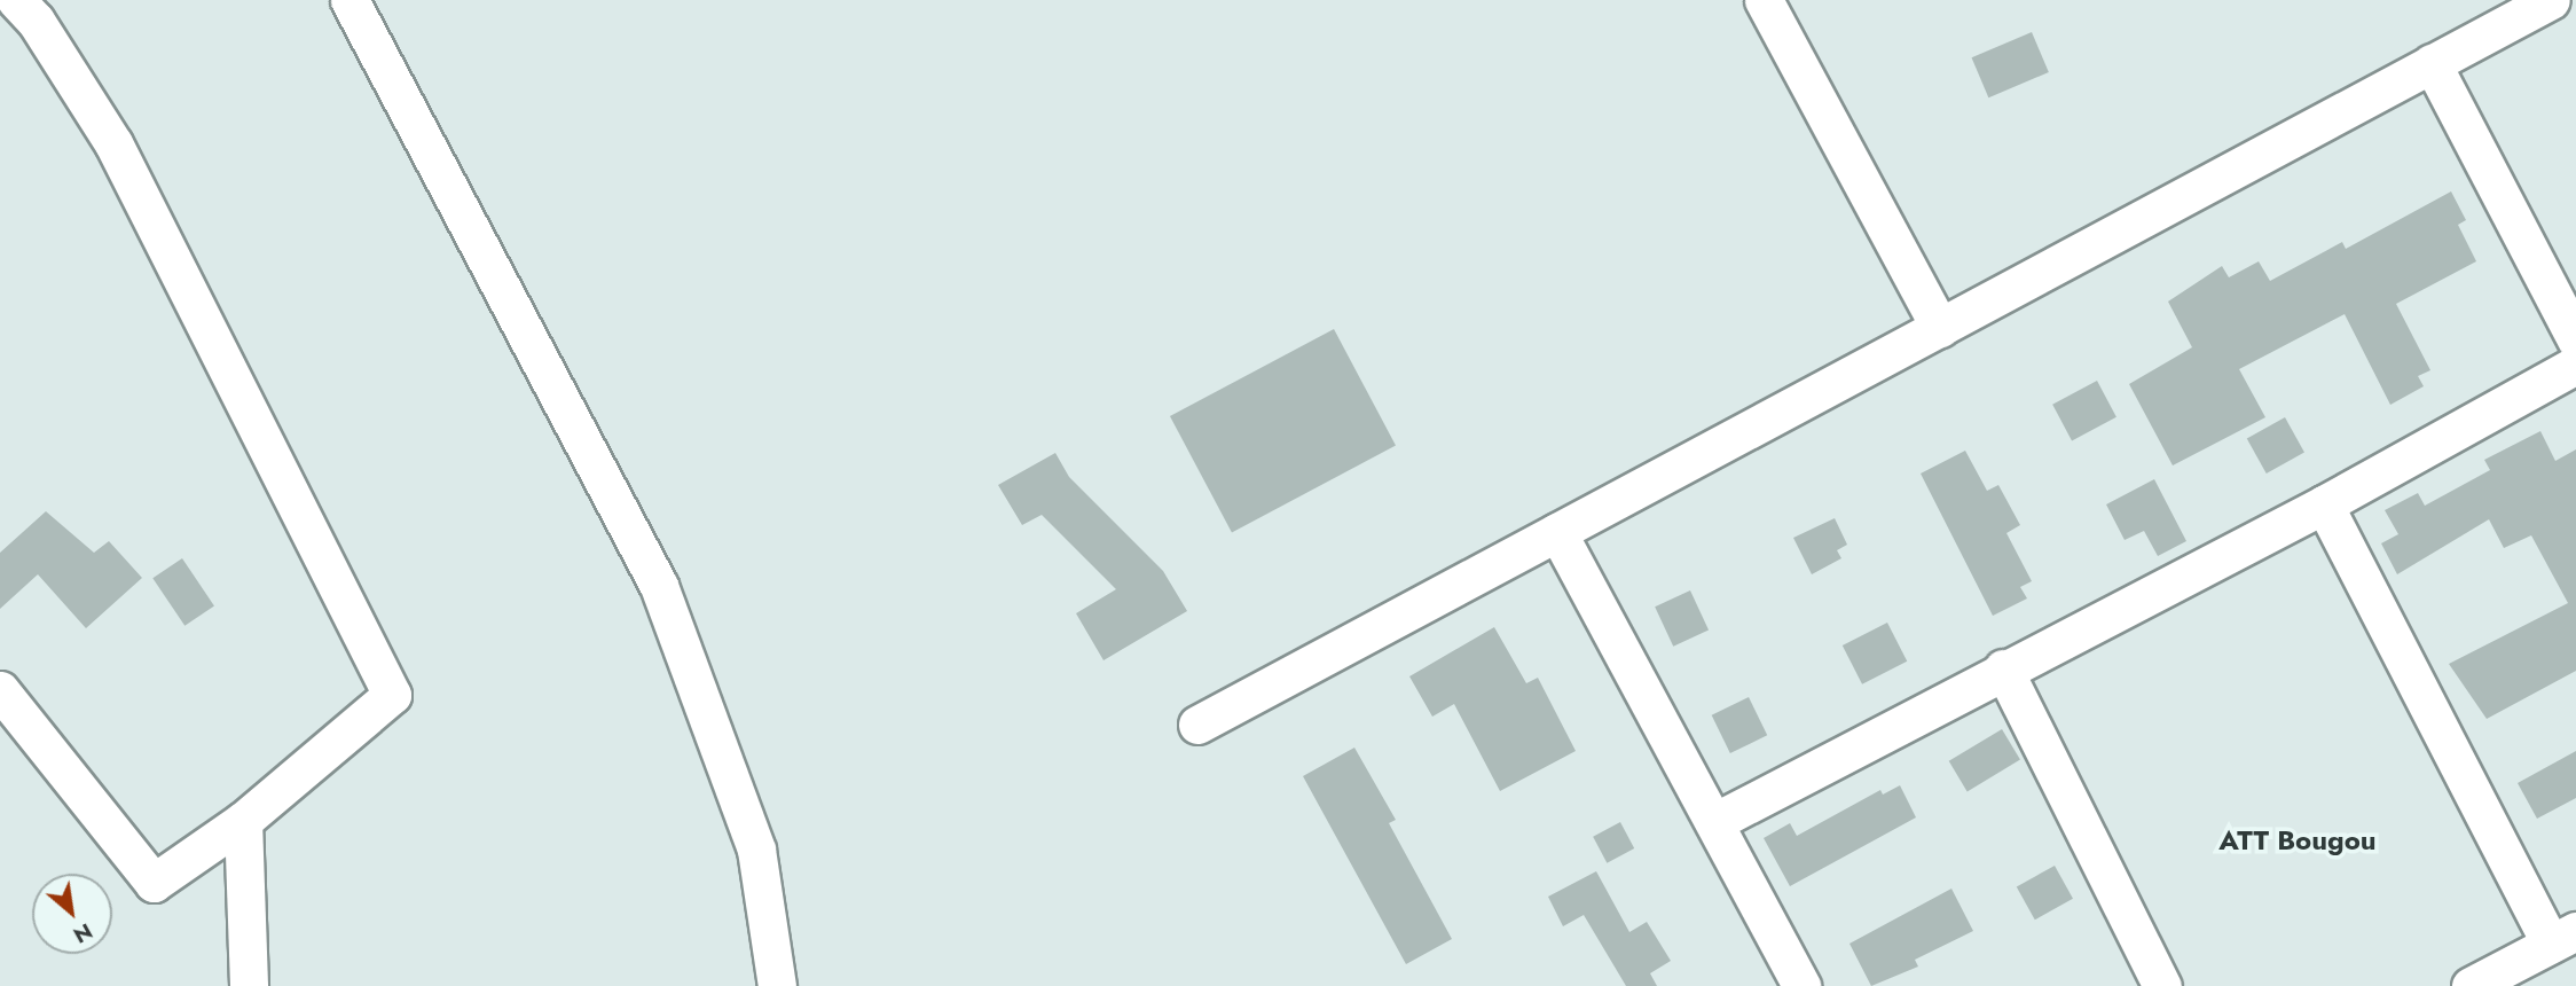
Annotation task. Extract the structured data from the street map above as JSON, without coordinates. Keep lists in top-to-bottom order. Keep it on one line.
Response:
{"districts":["ATT Bougou"],"north":"bottom right"}
